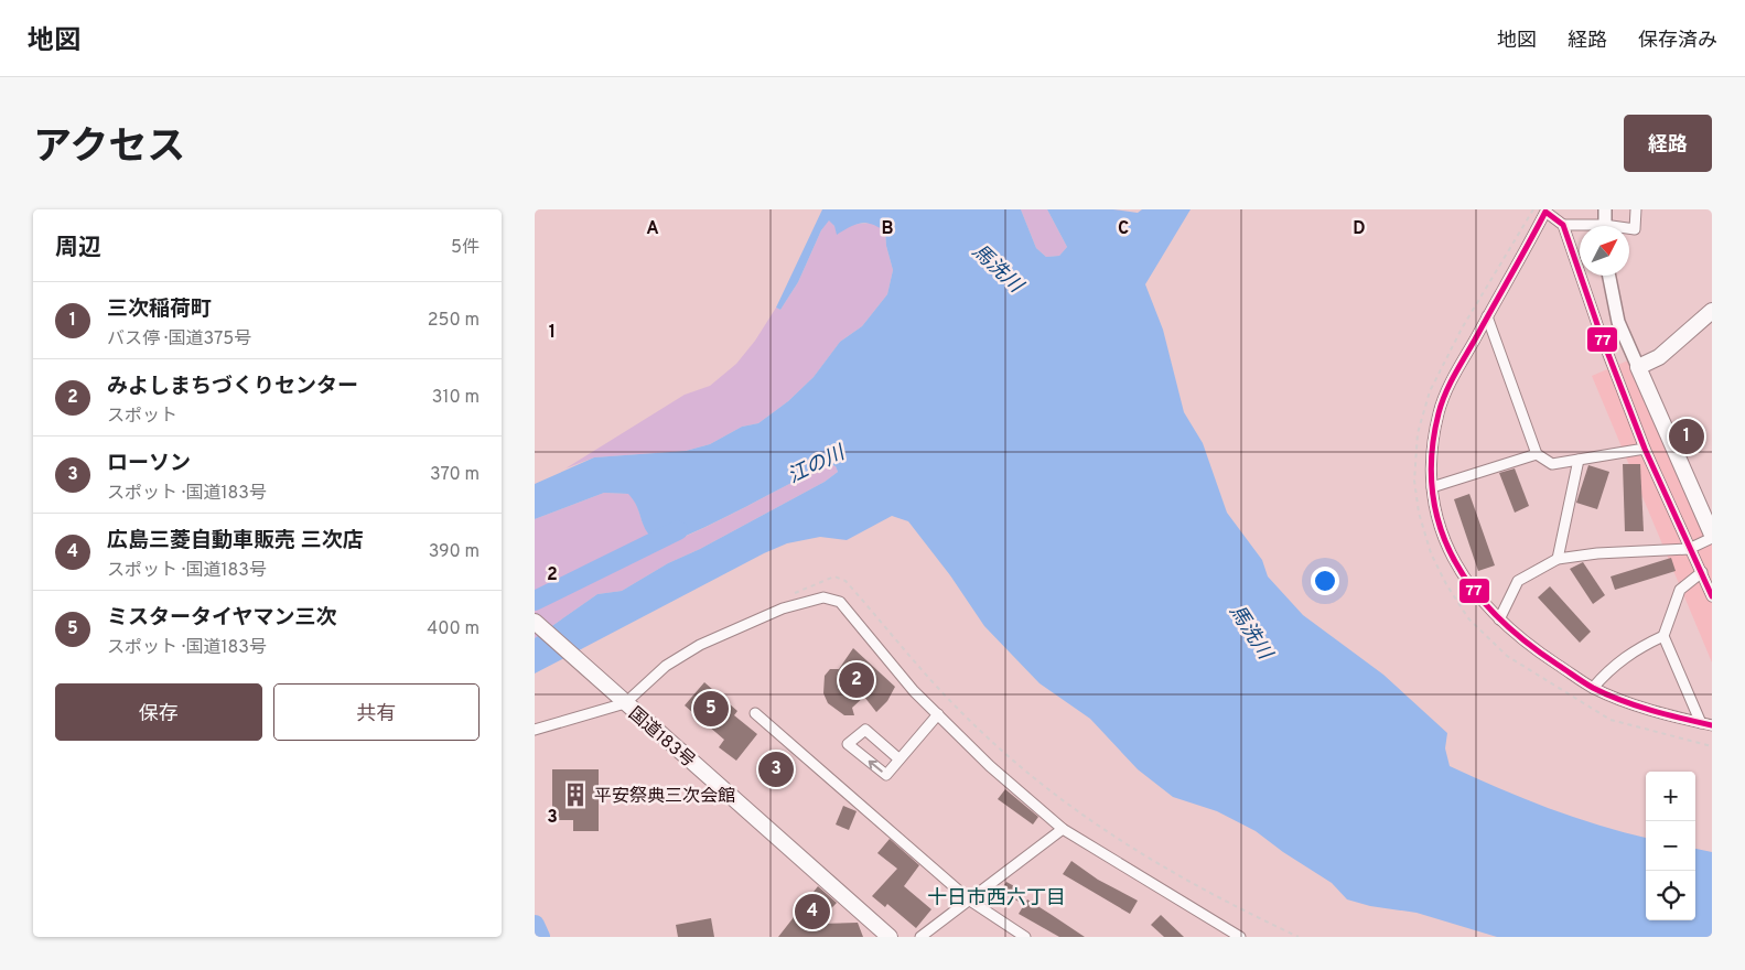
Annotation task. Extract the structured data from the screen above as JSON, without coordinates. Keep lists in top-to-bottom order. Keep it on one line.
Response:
{"streets":{"highway":["国道183号"]},"districts":["十日市西六丁目"],"water":["馬洗川","江の川"],"places":{"building":["平安祭典三次会館"]},"lines":["transit line 77"],"north":"top right","page":{"header":"地図","nav":["地図","経路","保存済み"],"title":"アクセス","buttons":["経路",["保存","共有"]],"heading":["周辺","5件"],"list":[{"mark":"1","name":"三次稲荷町","note":"バス停 · 国道375号","value":"250 m"},{"mark":"2","name":"みよしまちづくりセンター","note":"スポット","value":"310 m"},{"mark":"3","name":"ローソン","note":"スポット · 国道183号","value":"370 m"},{"mark":"4","name":"広島三菱自動車販売 三次店","note":"スポット · 国道183号","value":"390 m"},{"mark":"5","name":"ミスタータイヤマン三次","note":"スポット · 国道183号","value":"400 m"}],"pins":["1","2","5","3","4"],"map_buttons":["+","−"]},"grid":{"columns":["A","B","C","D"],"rows":["1","2","3"]}}
